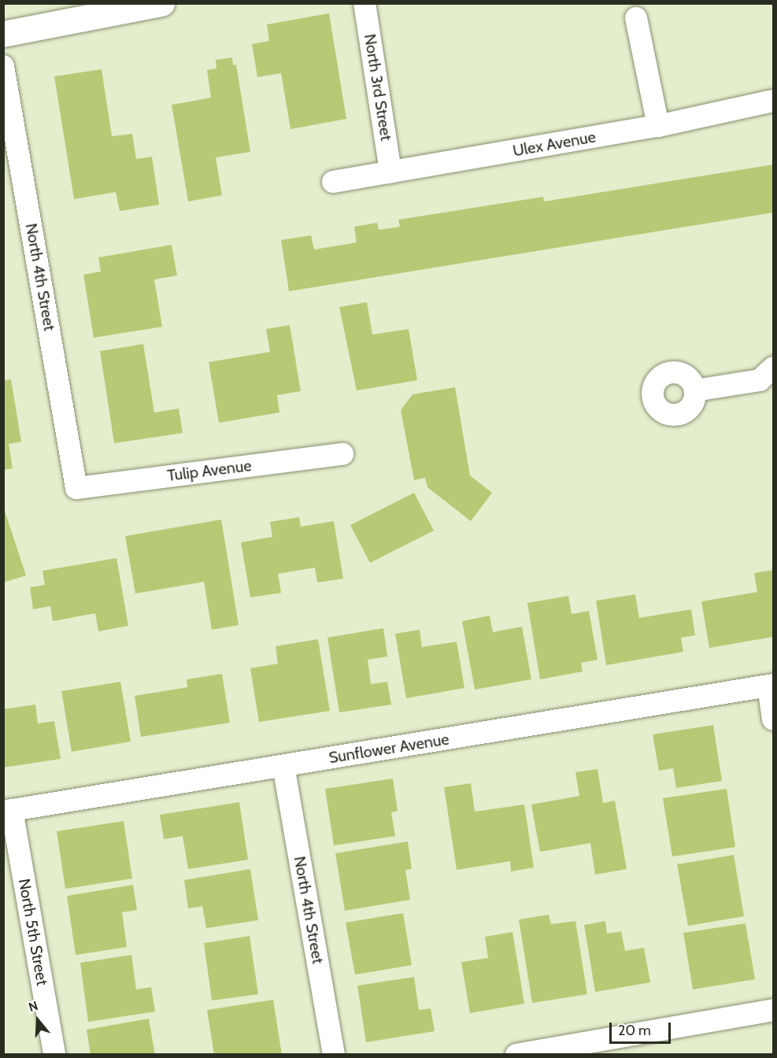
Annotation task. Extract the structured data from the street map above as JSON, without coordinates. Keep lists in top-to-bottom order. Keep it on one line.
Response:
{"streets":{"street":["North 3rd Street","Ulex Avenue","North 4th Street","Tulip Avenue","Sunflower Avenue","North 5th Street"]},"crossings":[["North 3rd Street","Ulex Avenue"],["North 4th Street","Tulip Avenue"],["North 4th Street","Sunflower Avenue"],["Sunflower Avenue","North 5th Street"]],"scale_bar":"20 m","north":"top"}
